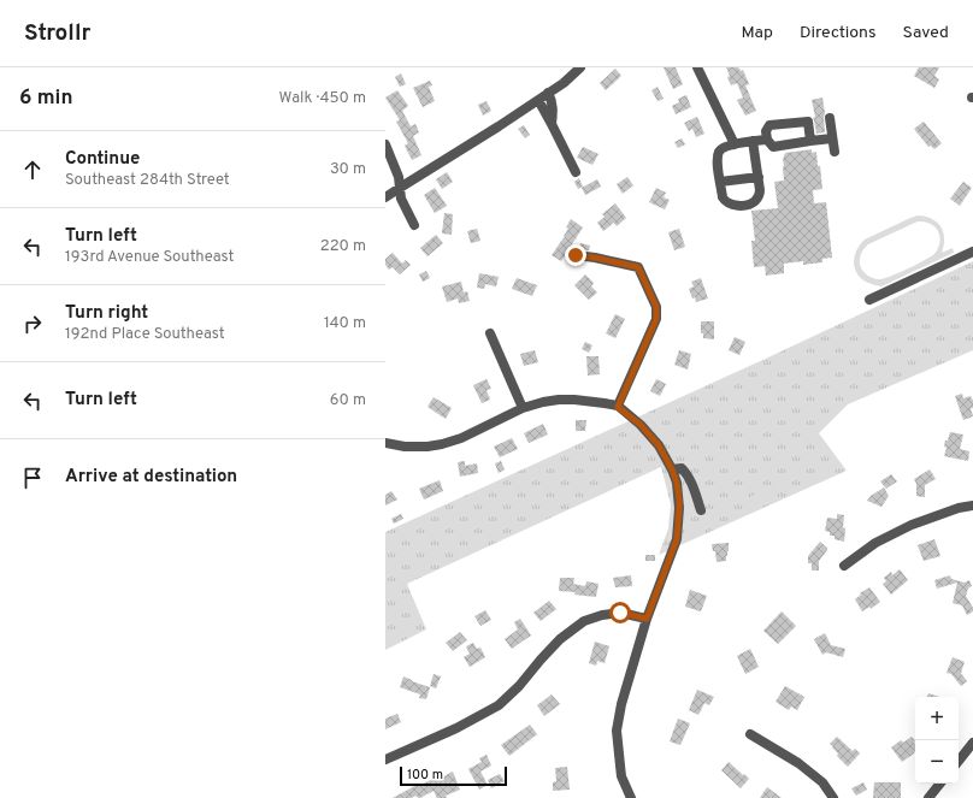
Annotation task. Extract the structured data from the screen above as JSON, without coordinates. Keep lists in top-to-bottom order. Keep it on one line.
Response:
{"scale_bar":"100 m","page":{"header":"Strollr","nav":["Map","Directions","Saved"],"heading":["6 min","Walk · 450 m"],"list":[["Continue","Southeast 284th Street","30 m"],["Turn left","193rd Avenue Southeast","220 m"],["Turn right","192nd Place Southeast","140 m"],["Turn left","60 m"],"Arrive at destination"],"map_buttons":["+","−"],"scale":"100 m"}}
